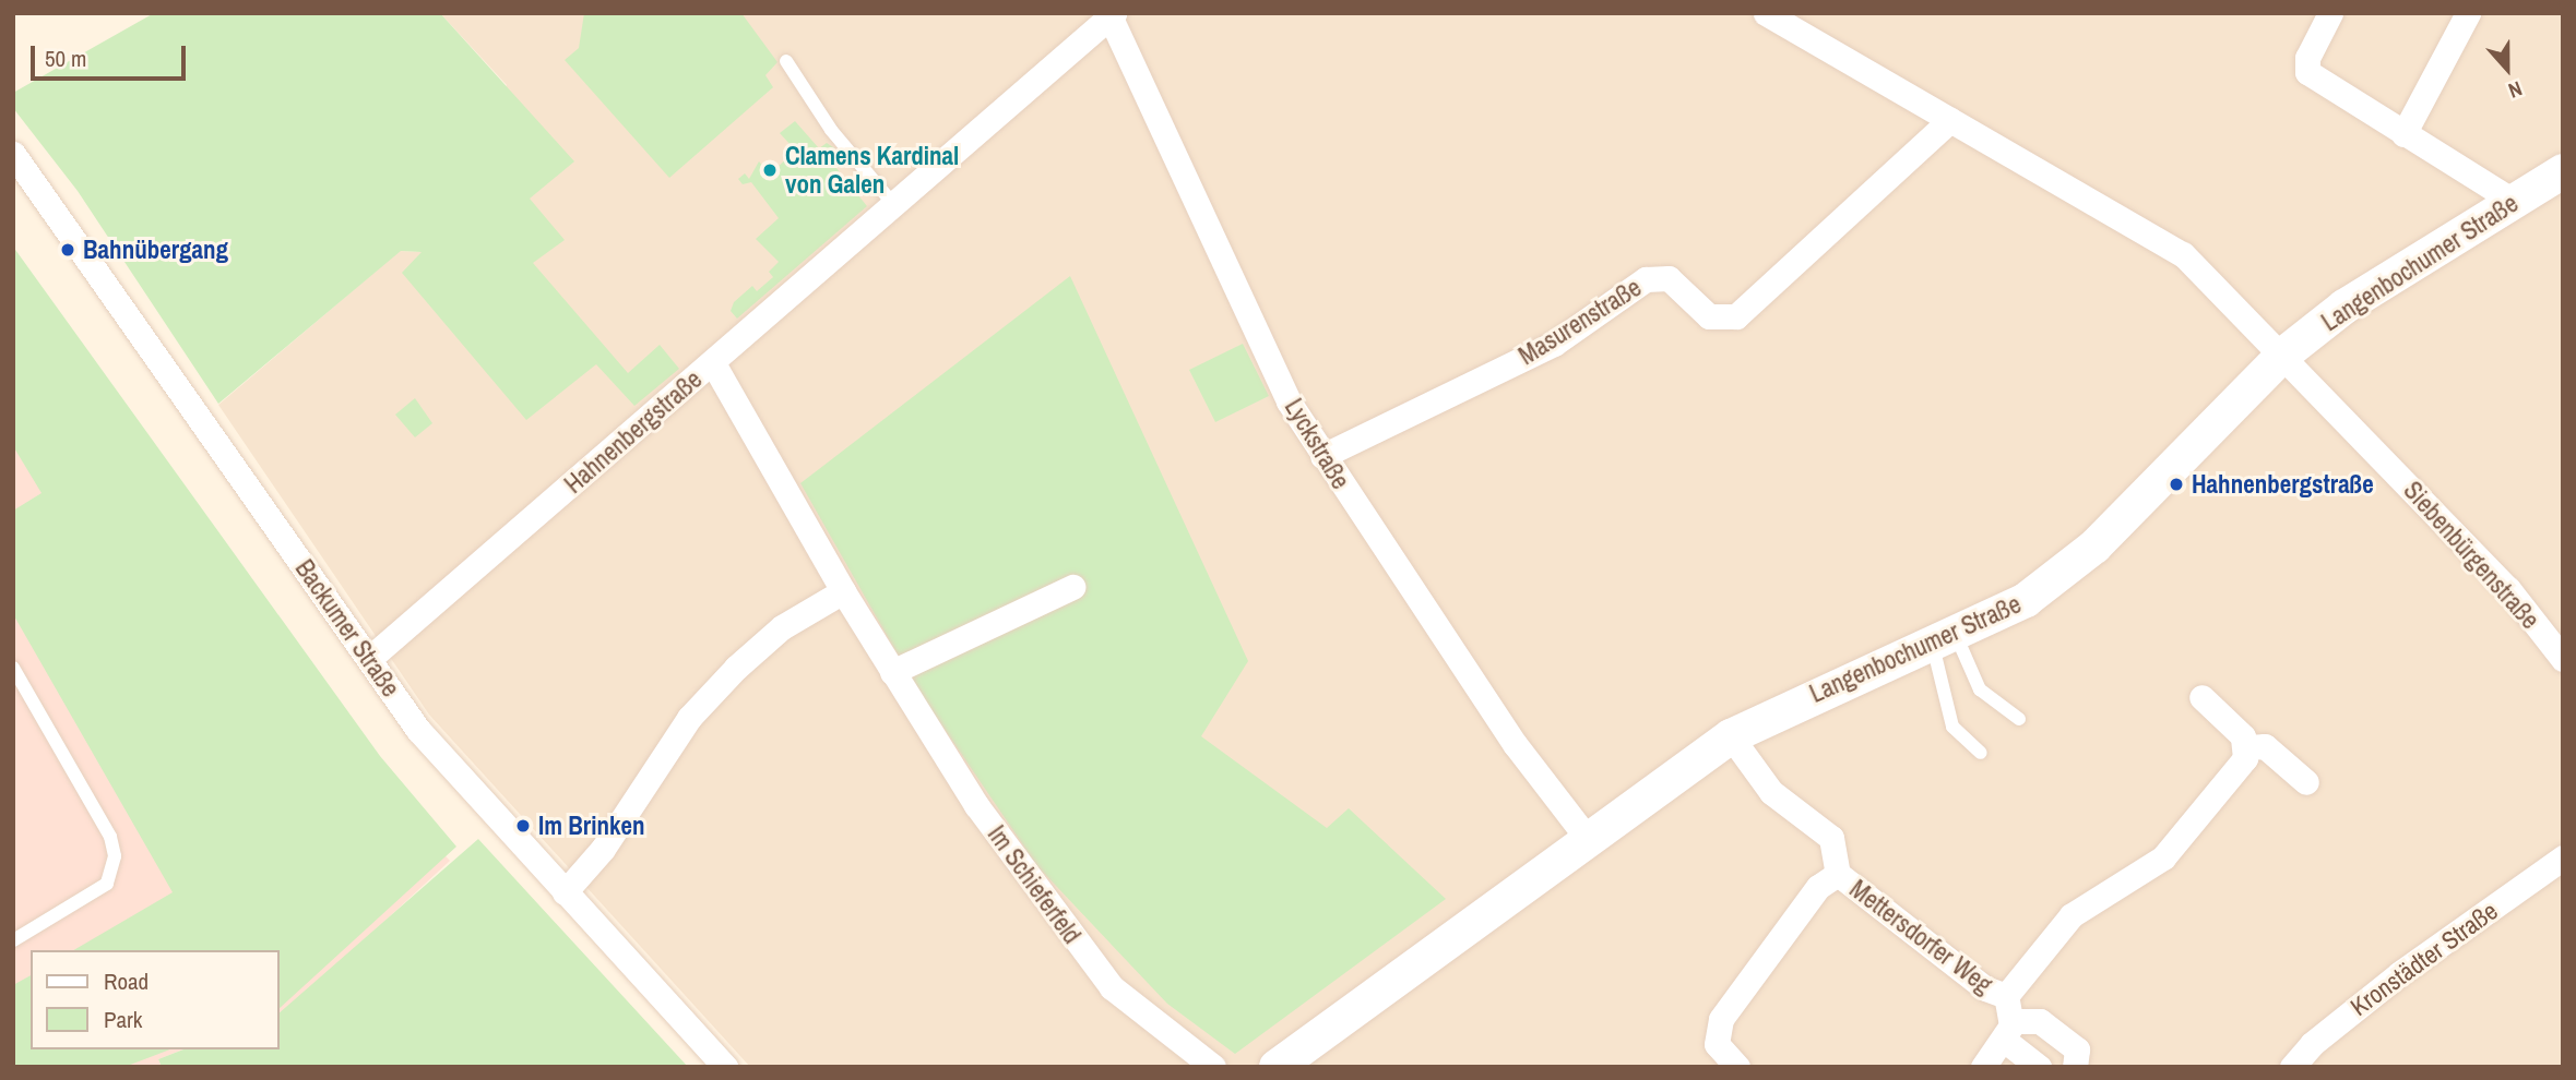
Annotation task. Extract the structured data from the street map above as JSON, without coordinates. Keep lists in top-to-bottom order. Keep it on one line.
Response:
{"streets":{"street":["Langenbochumer Straße","Masurenstraße","Hahnenbergstraße","Lyckstraße","Siebenbürgenstraße","Backumer Straße","Im Schieferfeld","Mettersdorfer Weg","Kronstädter Straße"]},"crossings":[["Langenbochumer Straße","Lyckstraße"],["Langenbochumer Straße","Siebenbürgenstraße"],["Langenbochumer Straße","Mettersdorfer Weg"],["Masurenstraße","Lyckstraße"],["Hahnenbergstraße","Lyckstraße"],["Hahnenbergstraße","Backumer Straße"],["Hahnenbergstraße","Im Schieferfeld"]],"places":["Clamens Kardinal von Galen","Bahnübergang","Hahnenbergstraße","Im Brinken"],"legend":["Road","Park"],"scale_bar":"50 m","north":"bottom"}
